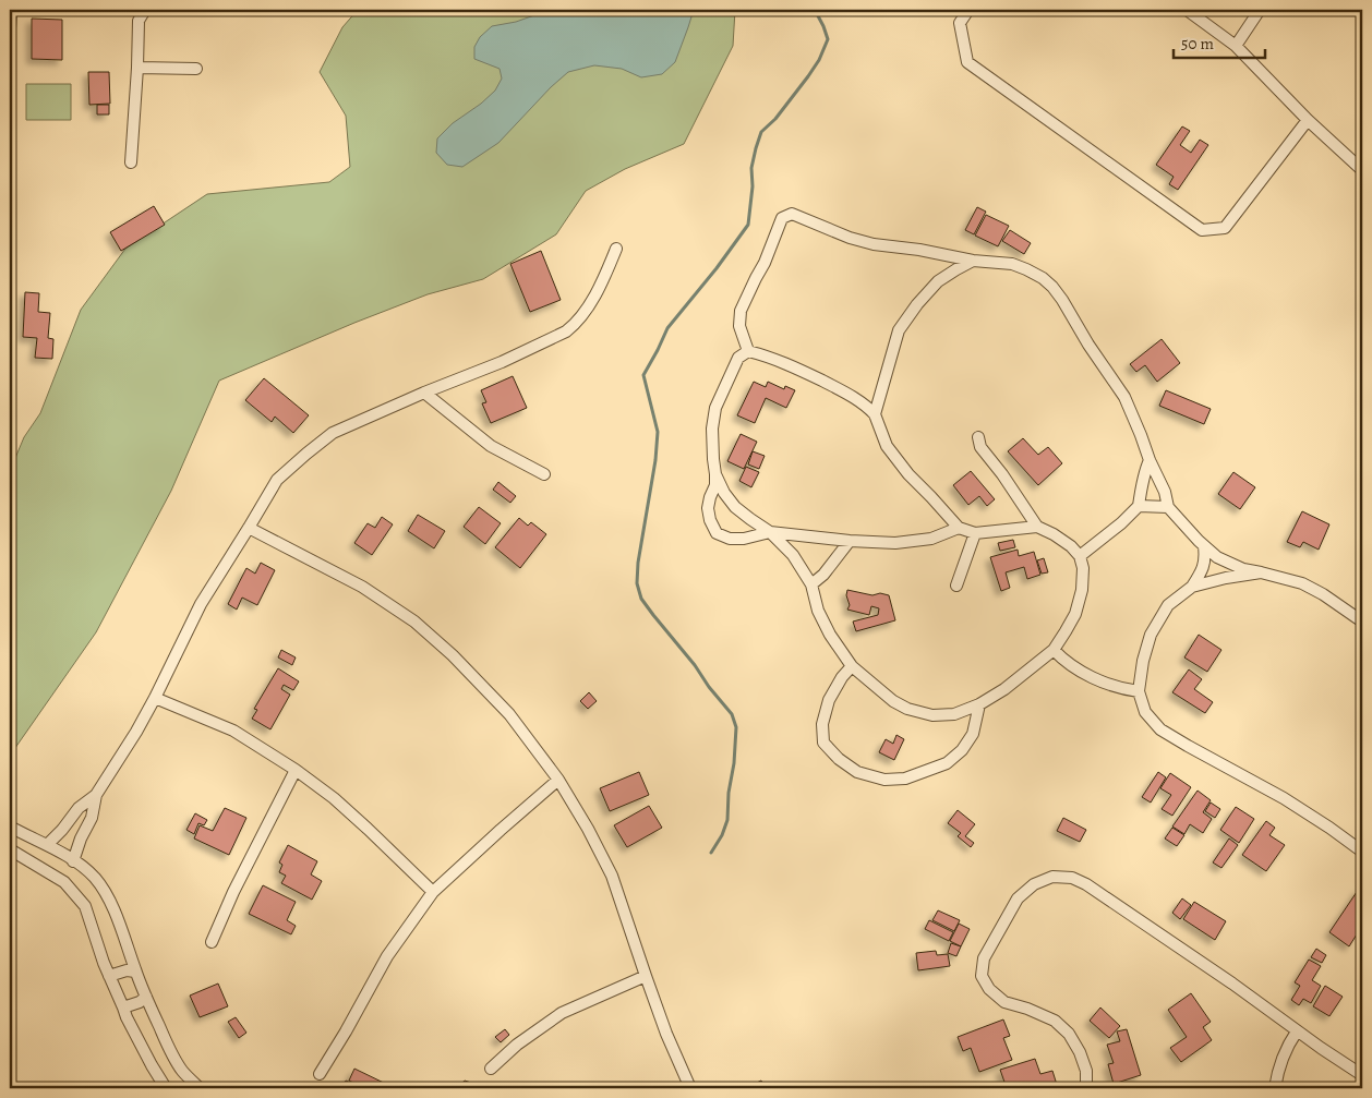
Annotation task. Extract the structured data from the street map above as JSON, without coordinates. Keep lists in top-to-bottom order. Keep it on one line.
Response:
{"scale_bar":"50 m"}
